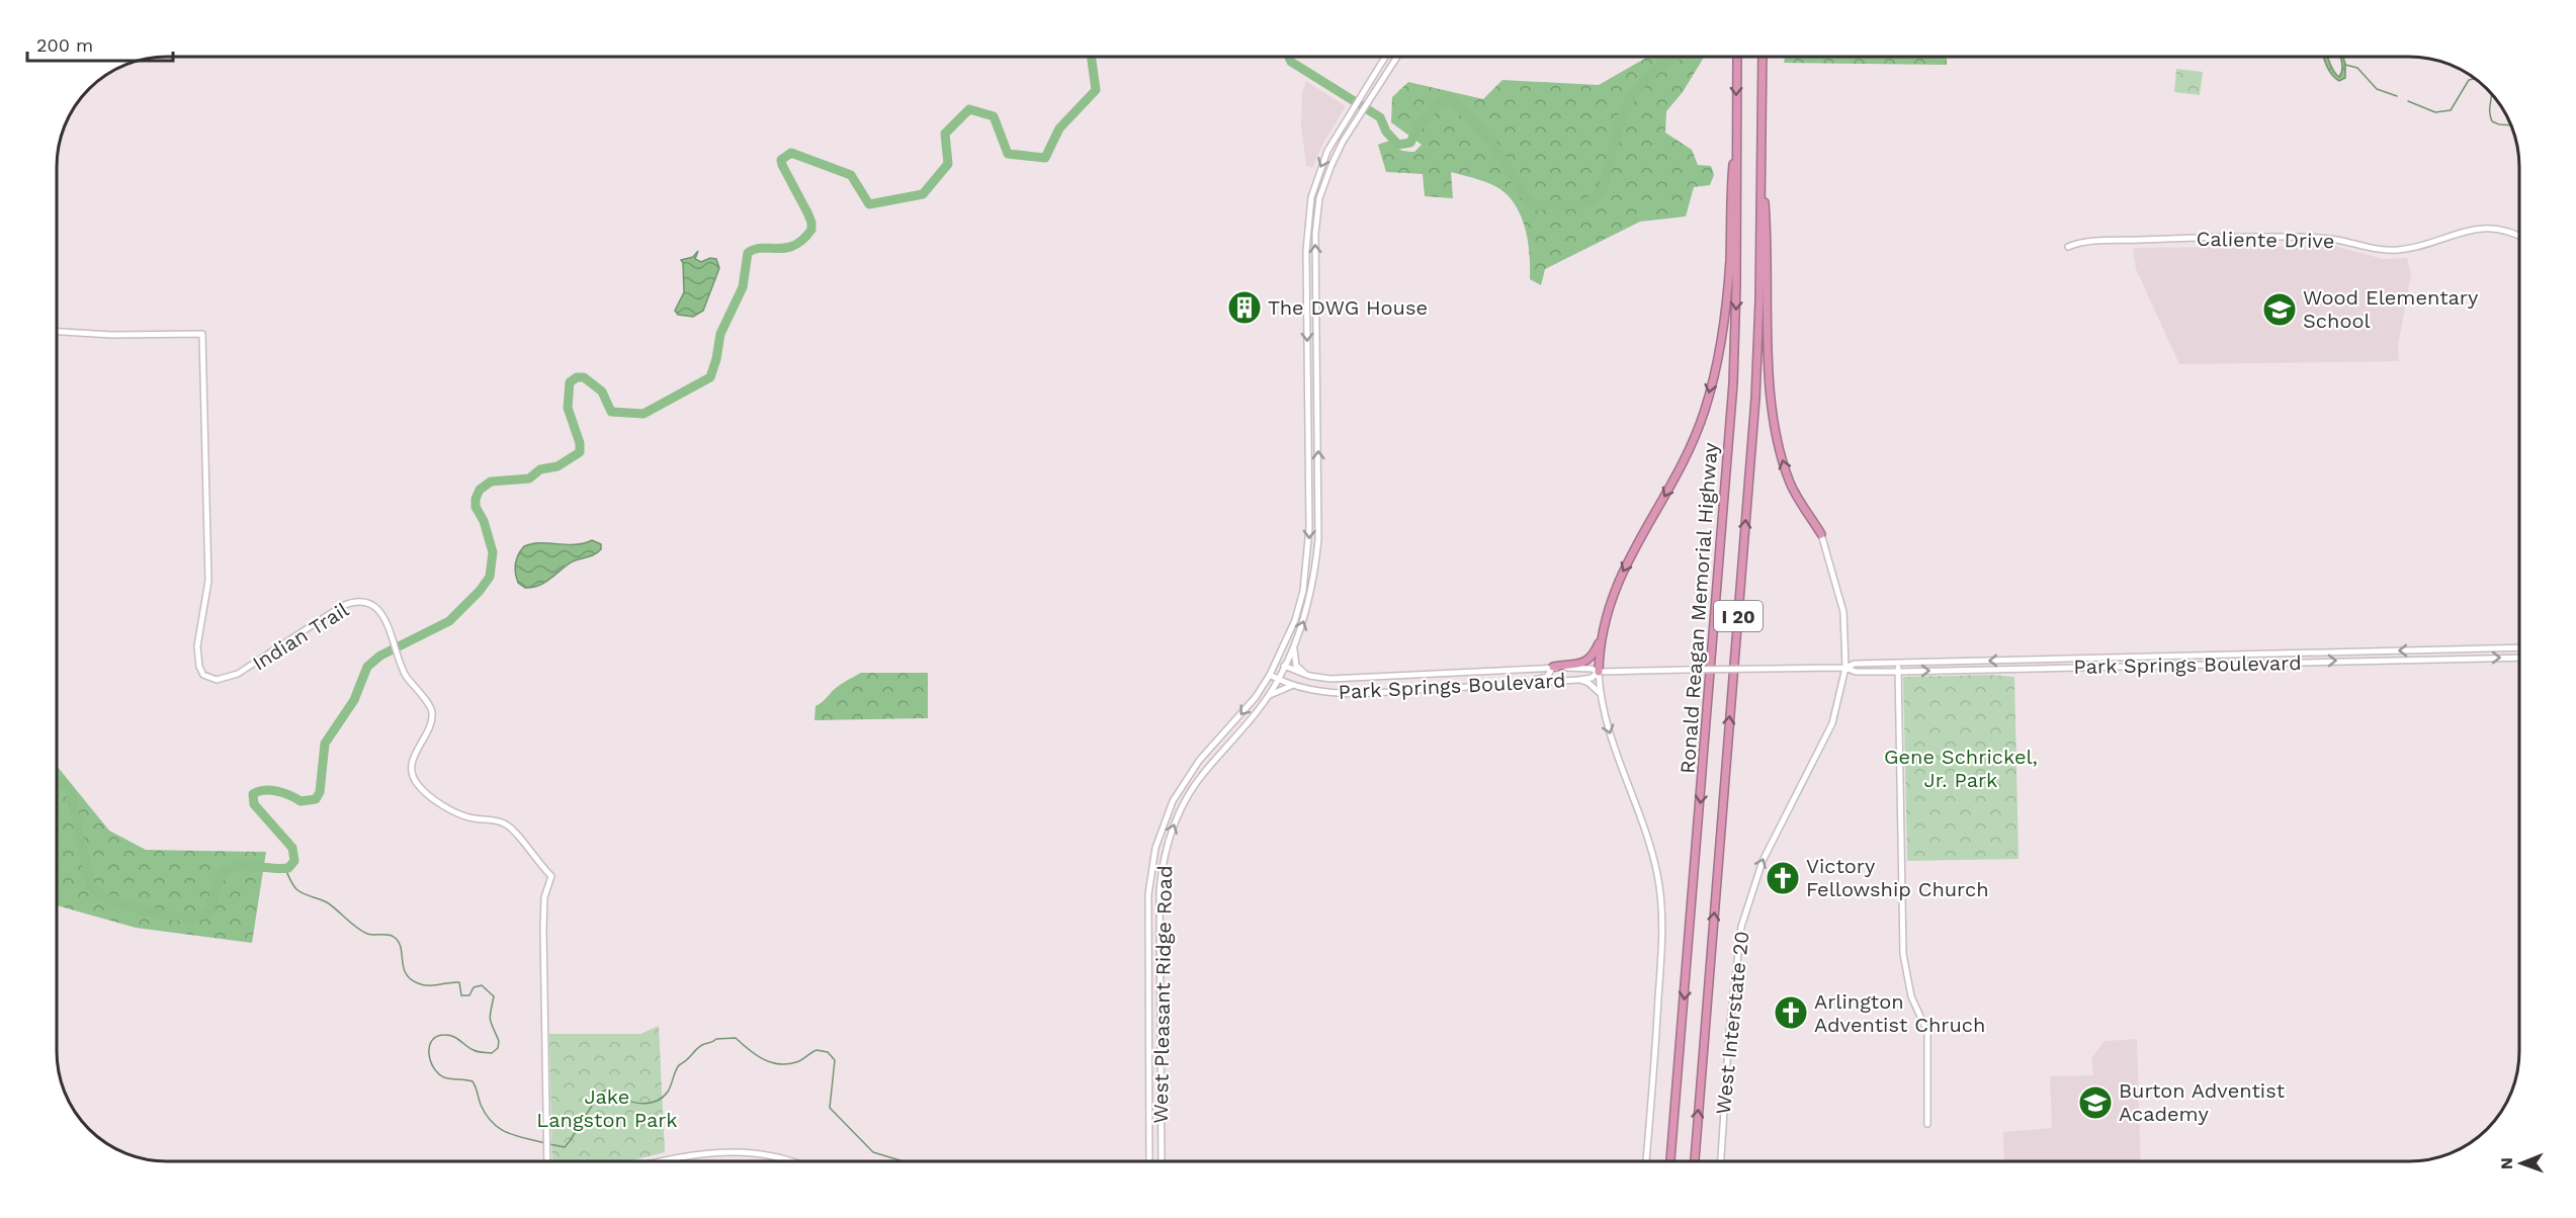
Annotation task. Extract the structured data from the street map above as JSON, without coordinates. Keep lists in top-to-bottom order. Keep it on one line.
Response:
{"streets":{"highway":["Ronald Reagan Memorial Highway","I 20"],"main road":["Caliente Drive","Indian Trail","Park Springs Boulevard","West Pleasant Ridge Road","West Interstate 20"]},"crossings":[["Park Springs Boulevard","West Pleasant Ridge Road"],["Park Springs Boulevard","West Interstate 20"]],"one_way":["West Interstate 20"],"parks":["Gene Schrickel, Jr. Park","Jake Langston Park"],"places":{"building":["The DWG House"],"school or university":["Wood Elementary School","Burton Adventist Academy"],"church":["Victory Fellowship Church","Arlington Adventist Chruch"]},"scale_bar":"200 m","north":"left"}
